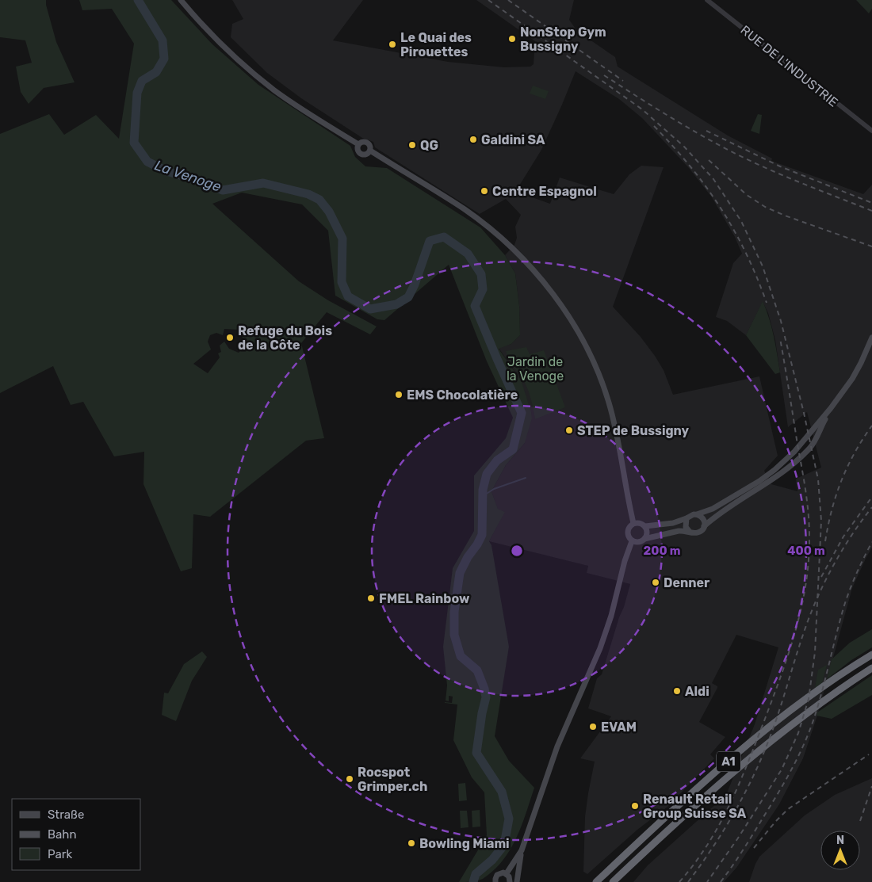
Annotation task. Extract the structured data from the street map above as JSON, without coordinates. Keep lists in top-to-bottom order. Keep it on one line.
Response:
{"streets":{"highway":["A1"],"street":["RUE DE L'INDUSTRIE"]},"water":["La Venoge"],"parks":["Jardin de la Venoge"],"places":["NonStop Gym Bussigny","Le Quai des Pirouettes","Galdini SA","QG","Centre Espagnol","Refuge du Bois de la Côte","EMS Chocolatière","STEP de Bussigny","Denner","FMEL Rainbow","Aldi","EVAM","Rocspot Grimper.ch","Renault Retail Group Suisse SA","Bowling Miami"],"legend":["Straße","Bahn","Park"],"north":"top","rings":["200 m","400 m"]}
